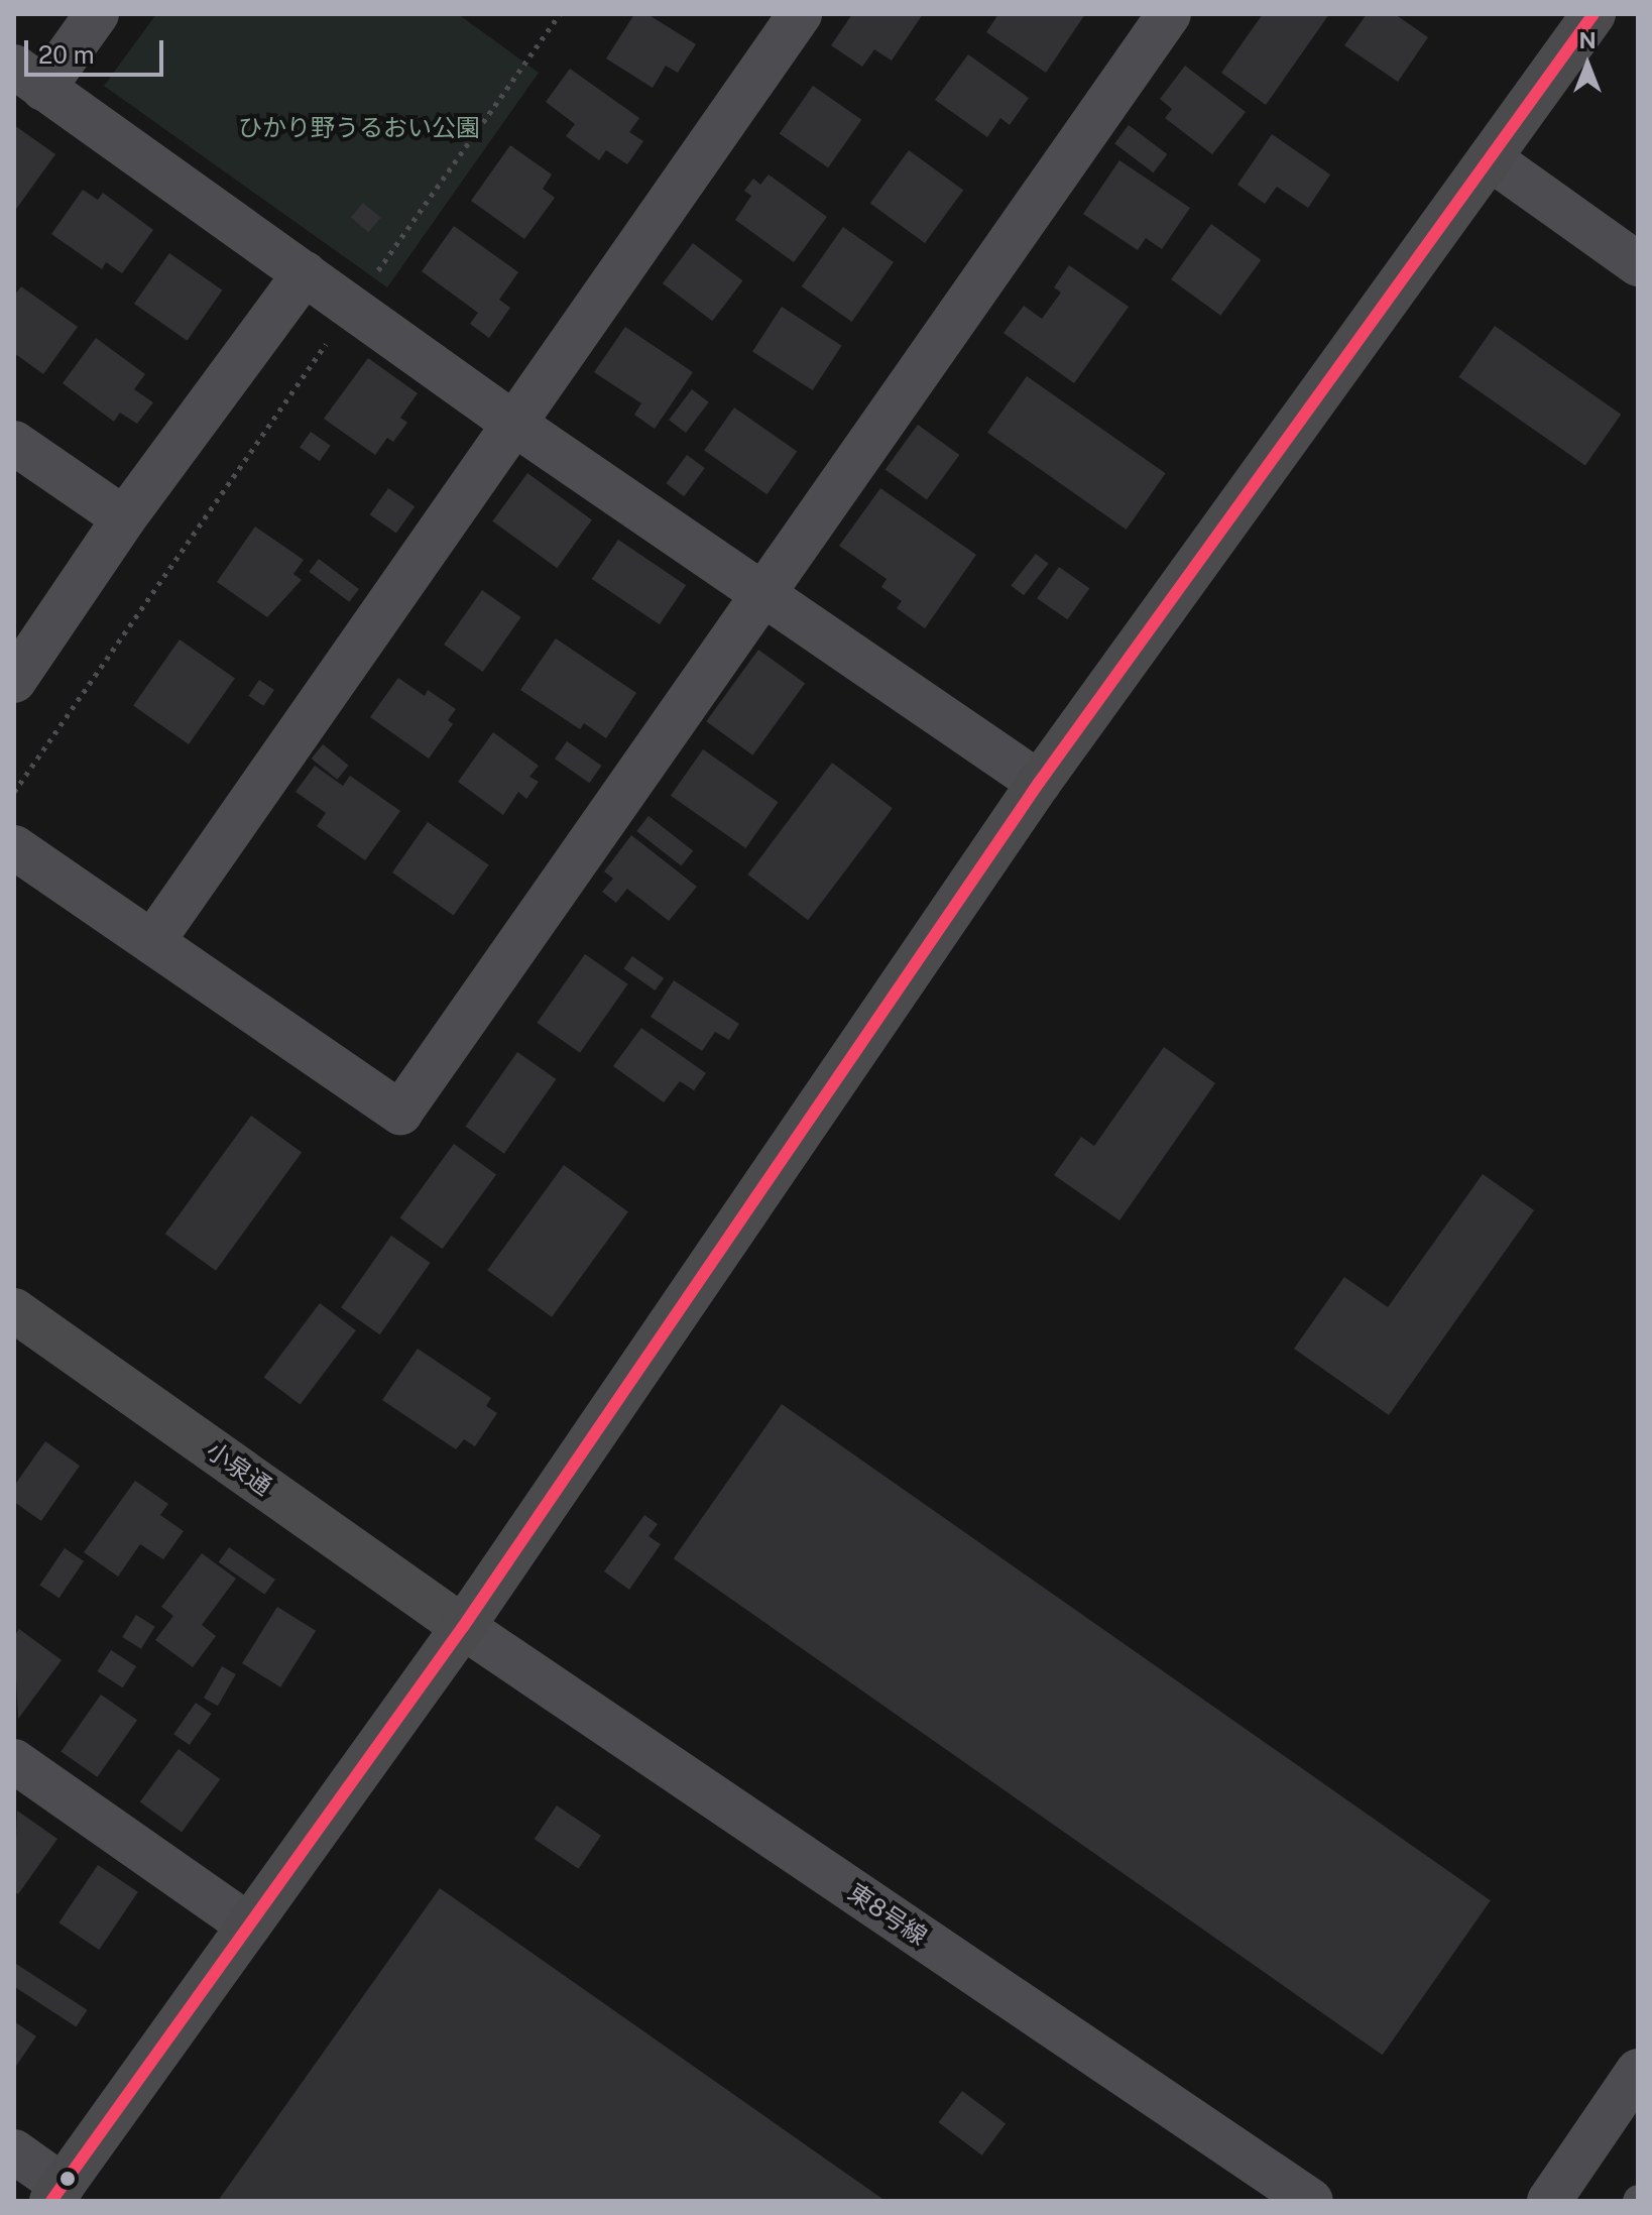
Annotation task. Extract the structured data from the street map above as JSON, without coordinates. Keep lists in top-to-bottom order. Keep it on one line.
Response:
{"streets":{"street":["小泉通","東8号線"]},"crossings":[["小泉通","東8号線"]],"parks":["ひかり野うるおい公園"],"scale_bar":"20 m","north":"top"}
